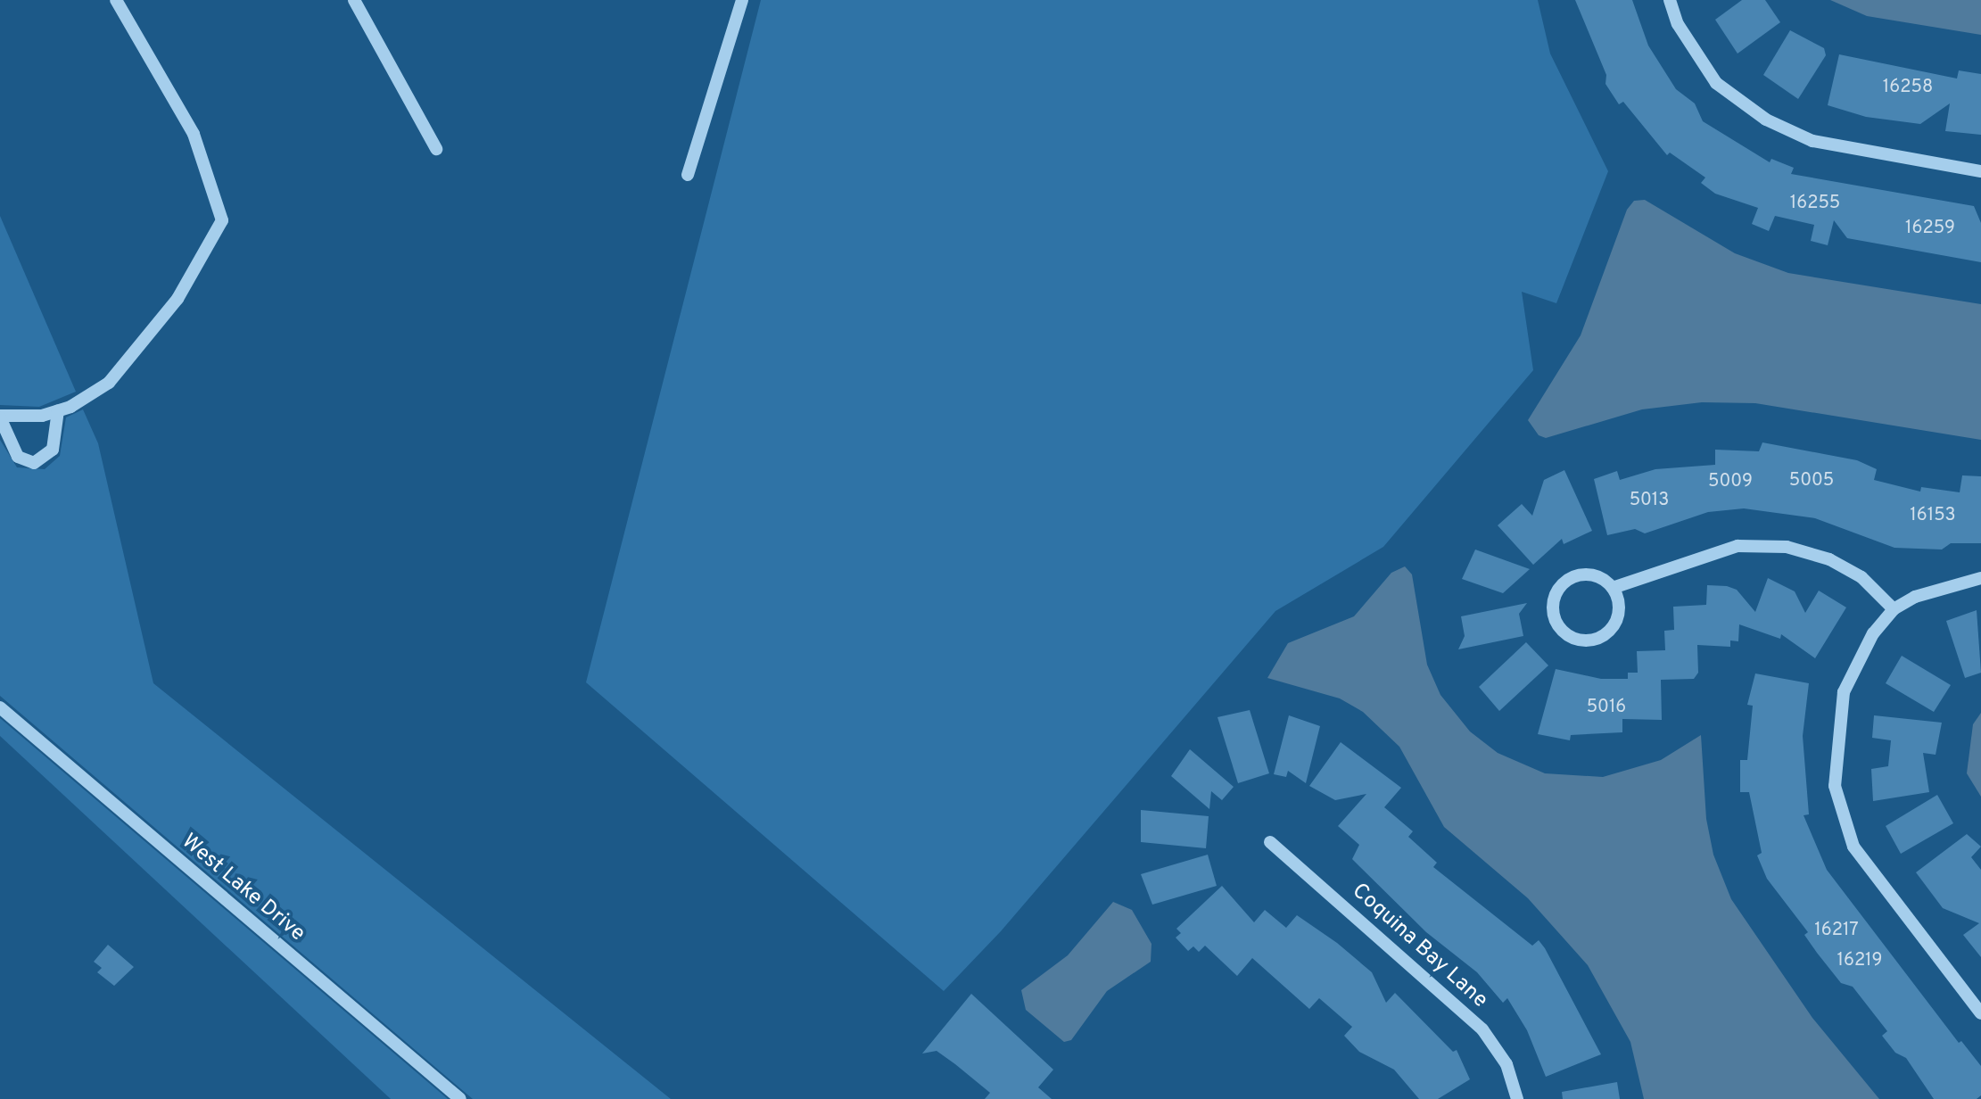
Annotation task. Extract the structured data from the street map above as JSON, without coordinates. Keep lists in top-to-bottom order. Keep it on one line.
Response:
{"streets":{"street":["West Lake Drive","Coquina Bay Lane"]},"house_numbers":["16258","16255","16259","5005","5009","5013","16153","5016","16217","16219"]}
